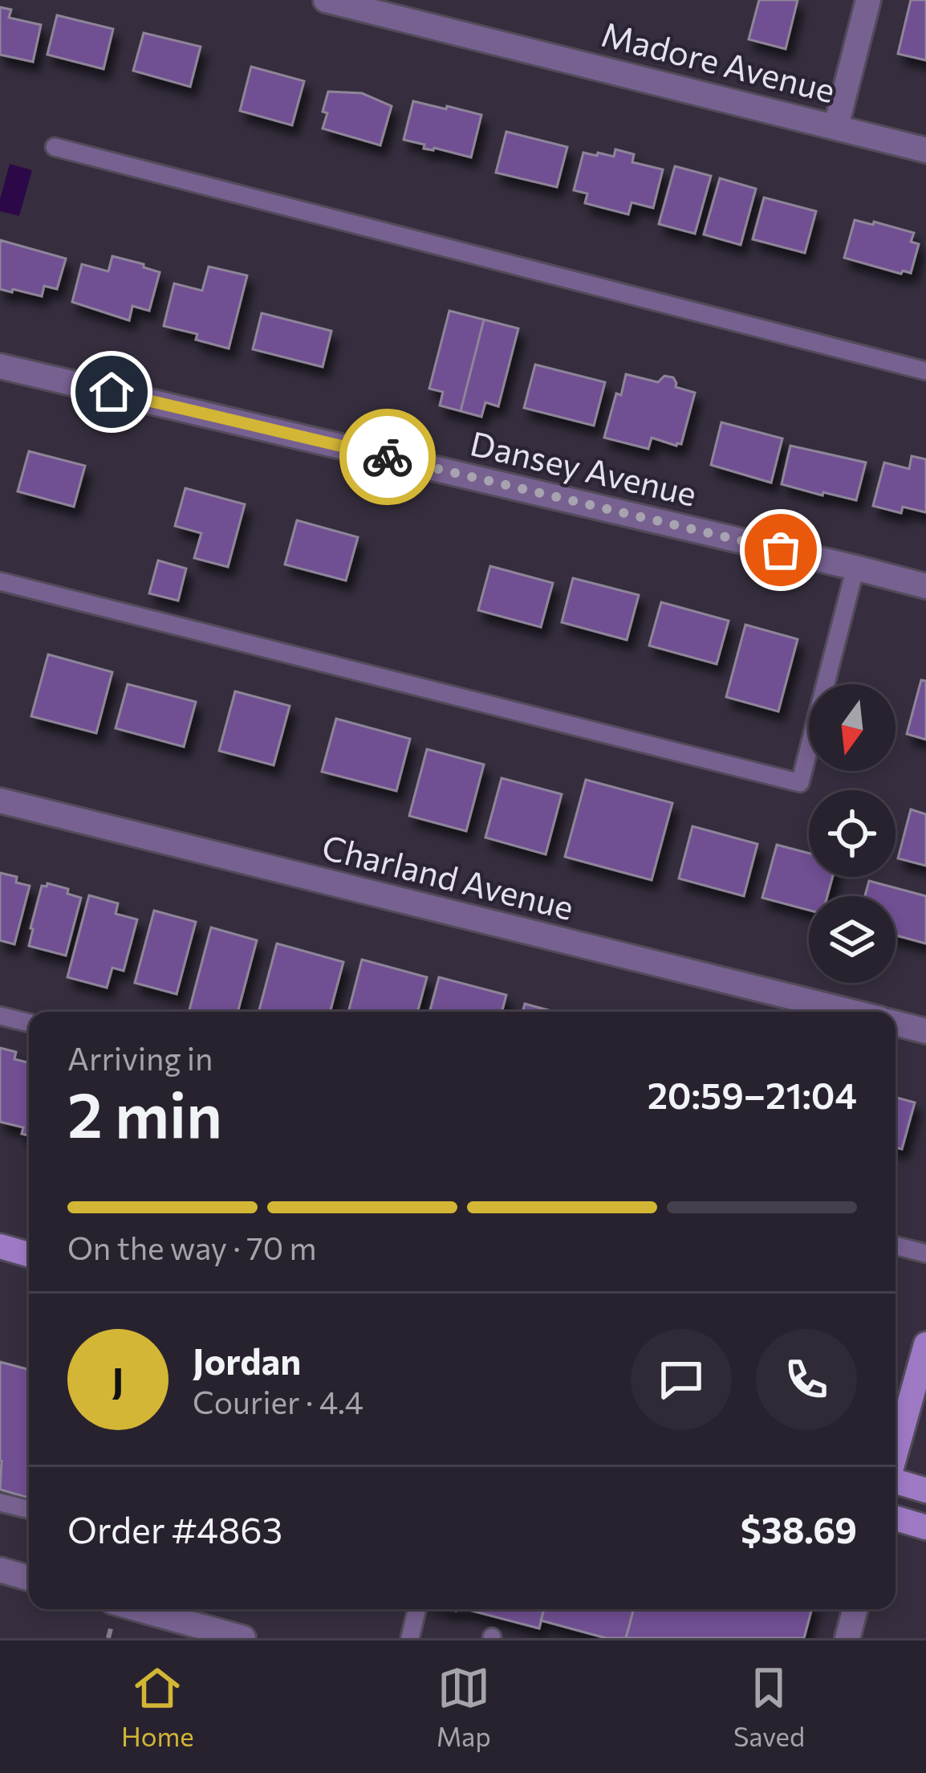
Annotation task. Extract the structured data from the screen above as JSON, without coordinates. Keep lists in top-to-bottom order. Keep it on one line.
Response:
{"streets":{"street":["Madore Avenue","Dansey Avenue","Charland Avenue"]},"north":"bottom","page":{"heading":["2 min","Arriving in","20:59–21:04"],"panel":["Jordan","Courier · 4.4","Order #4863","$38.69"],"bar":"On the way · 70 m","round":"J","tabs":["Home","Map","Saved"]}}
